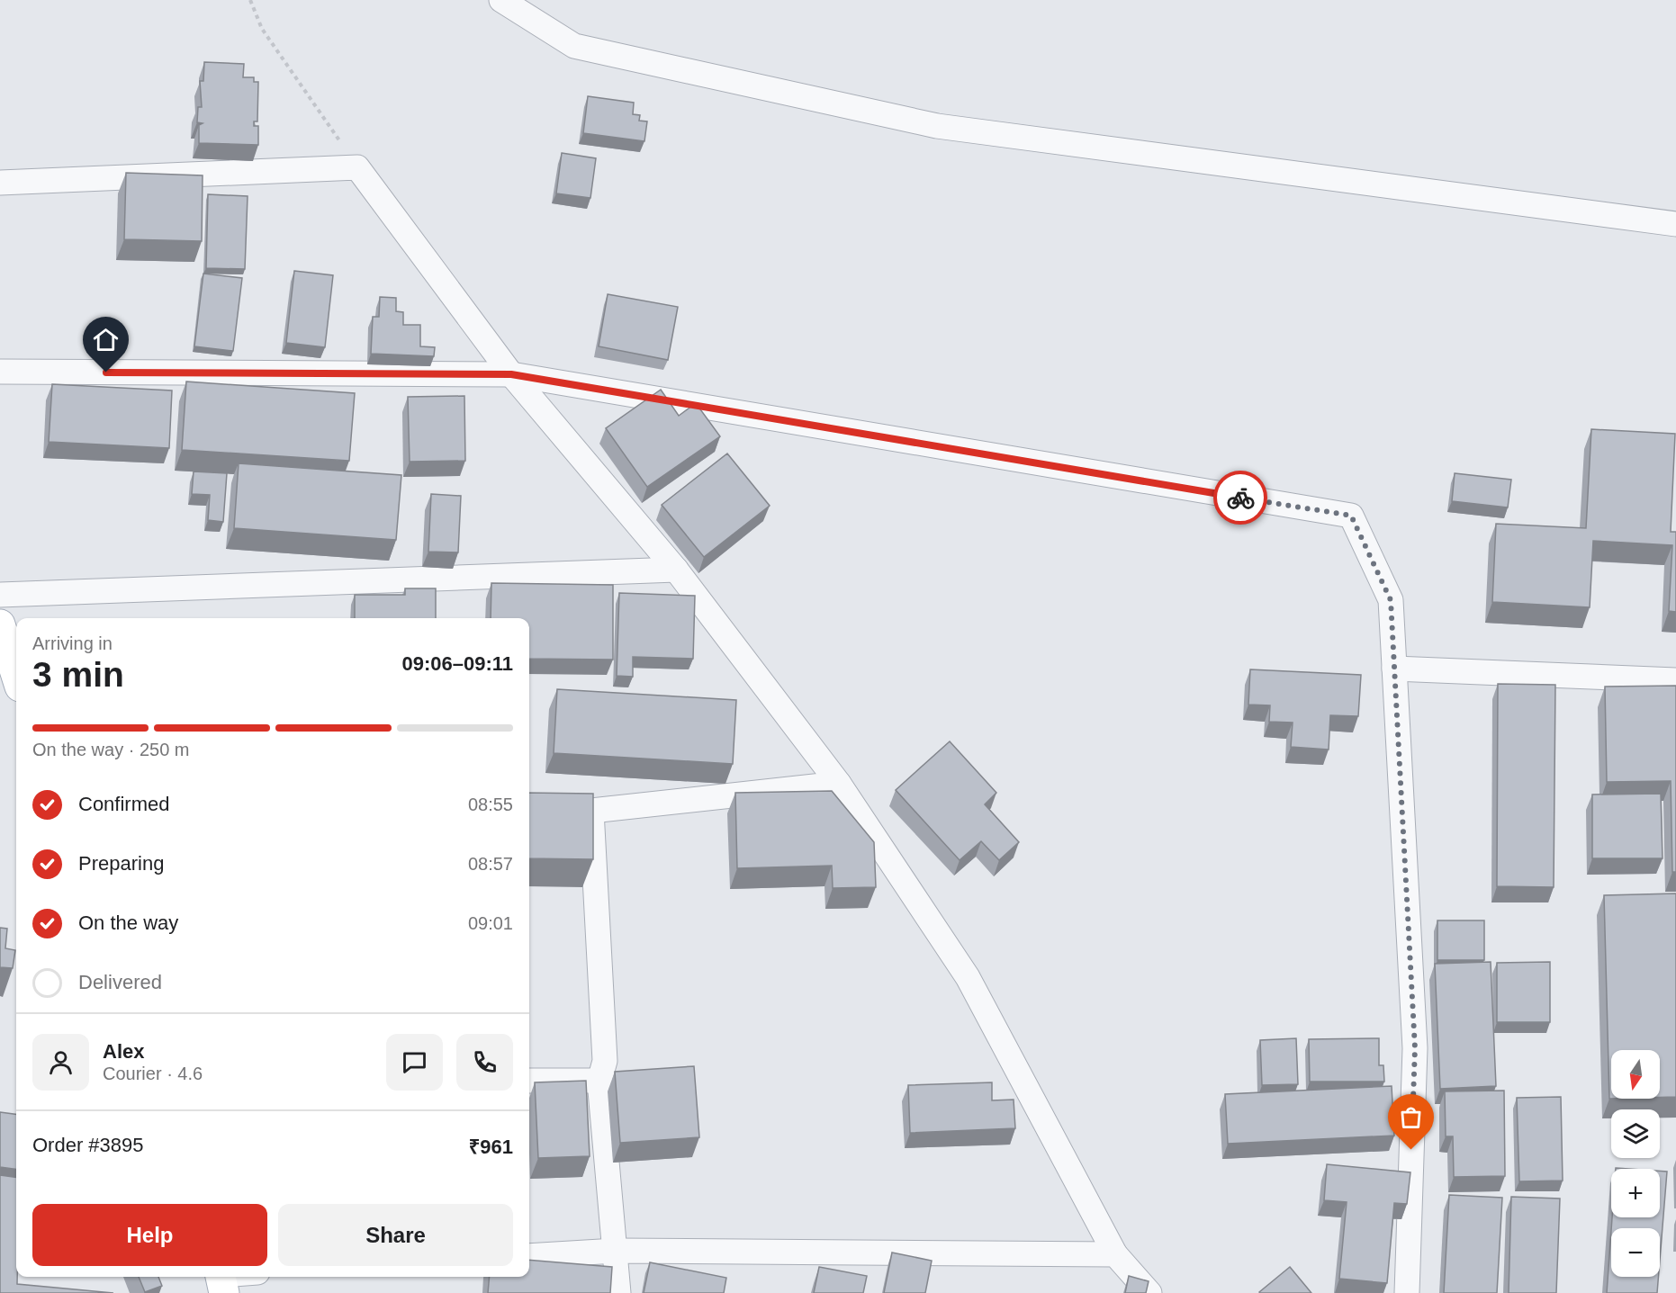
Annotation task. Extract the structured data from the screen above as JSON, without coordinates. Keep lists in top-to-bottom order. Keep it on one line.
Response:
{"north":"bottom","page":{"heading":["3 min","Arriving in","09:06–09:11"],"panel":["Alex","Courier · 4.6","Order #3895","₹961"],"bar":"On the way · 250 m","list":[["Confirmed","08:55"],["Preparing","08:57"],["On the way","09:01"],"Delivered"],"map_buttons":["+","−"],"buttons":["Help","Share"]}}
